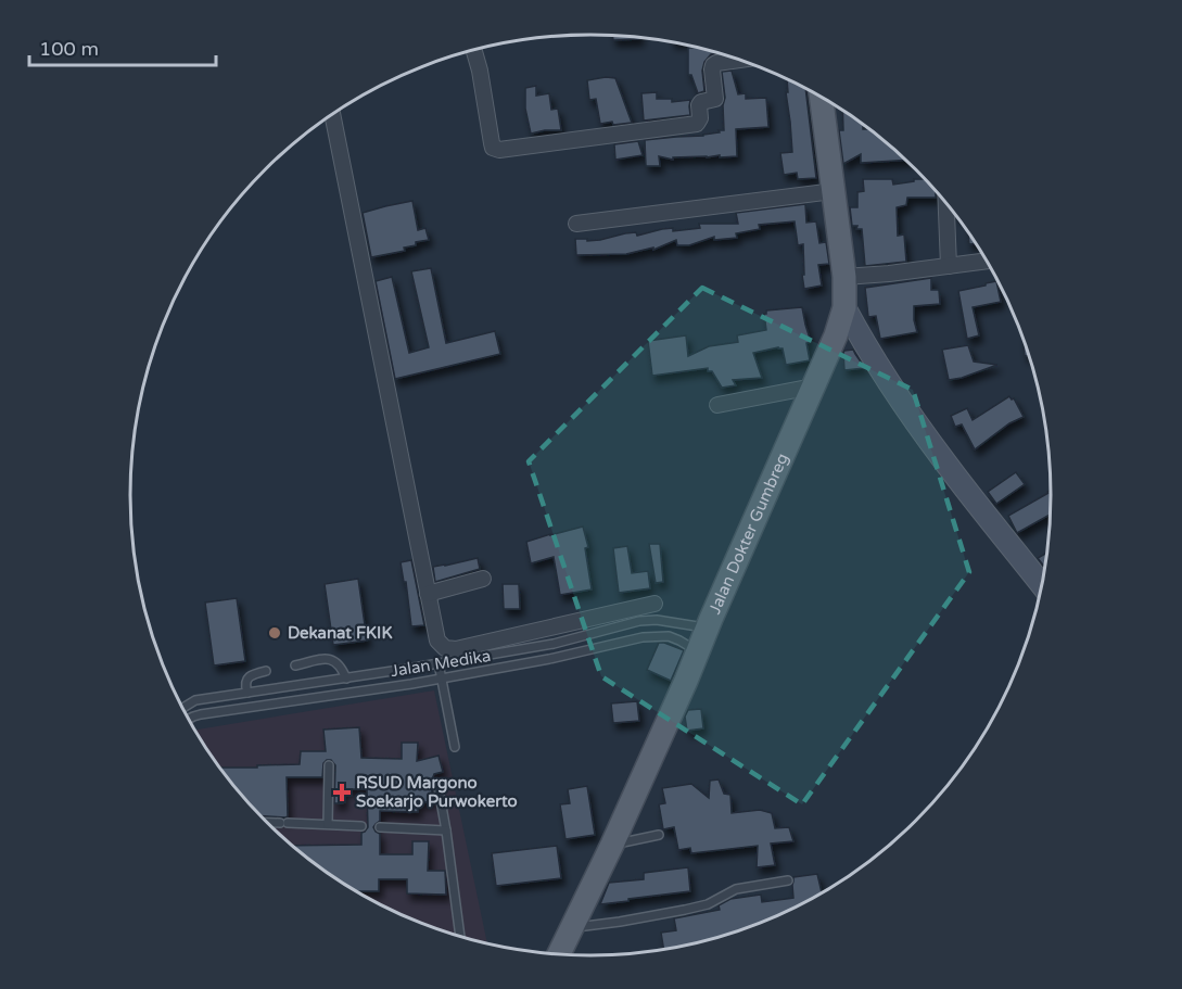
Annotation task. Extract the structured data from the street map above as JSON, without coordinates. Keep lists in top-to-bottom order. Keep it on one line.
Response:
{"streets":{"main road":["Jalan Dokter Gumbreg"],"lane":["Jalan Medika"]},"crossings":[["Jalan Dokter Gumbreg","Jalan Medika"]],"places":{"other":["Dekanat FKIK"],"health":["RSUD Margono Soekarjo Purwokerto"]},"scale_bar":"100 m"}
